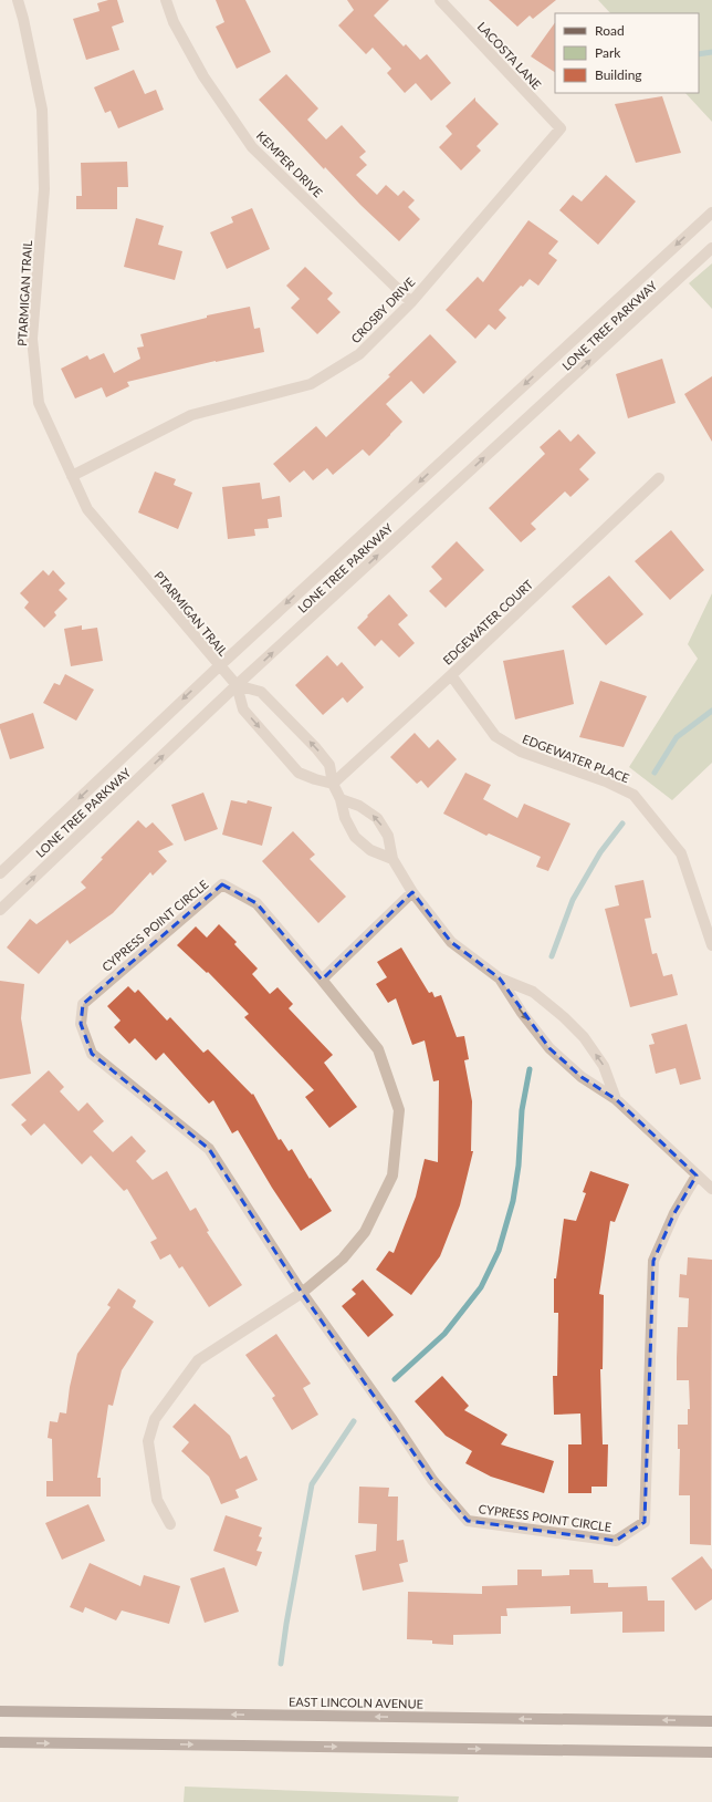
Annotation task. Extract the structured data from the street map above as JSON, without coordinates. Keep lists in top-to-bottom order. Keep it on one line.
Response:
{"streets":{"main road":["EAST LINCOLN AVENUE"],"street":["LACOSTA LANE","KEMPER DRIVE","PTARMIGAN TRAIL","CROSBY DRIVE","LONE TREE PARKWAY","EDGEWATER COURT","EDGEWATER PLACE","CYPRESS POINT CIRCLE"]},"crossings":[["LACOSTA LANE","CROSBY DRIVE"],["KEMPER DRIVE","CROSBY DRIVE"],["PTARMIGAN TRAIL","CROSBY DRIVE"],["PTARMIGAN TRAIL","LONE TREE PARKWAY"],["EDGEWATER COURT","EDGEWATER PLACE"]],"legend":["Road","Park","Building"]}
